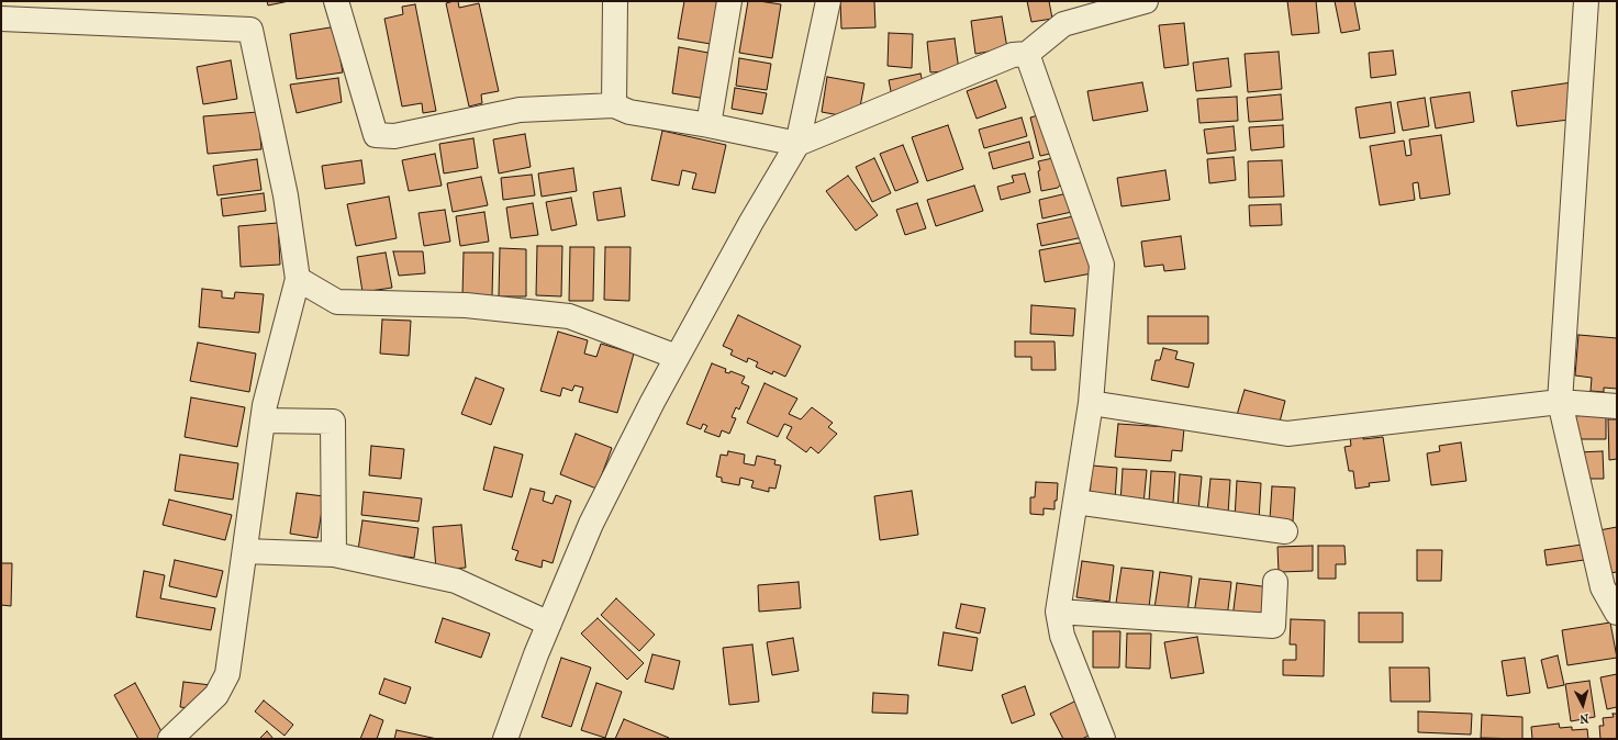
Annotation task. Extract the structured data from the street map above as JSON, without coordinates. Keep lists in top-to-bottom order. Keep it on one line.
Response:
{"north":"bottom"}
